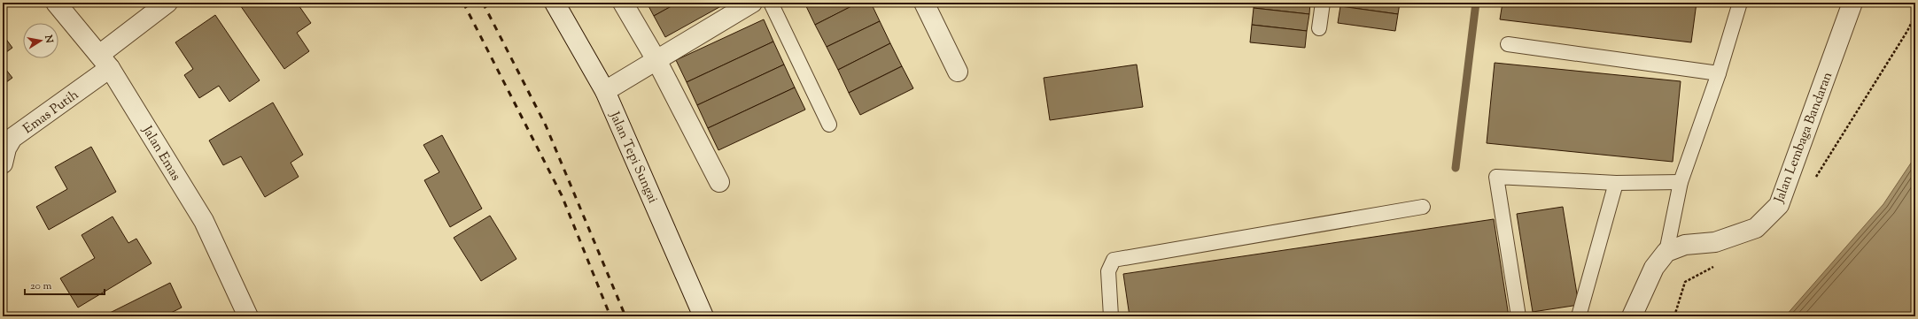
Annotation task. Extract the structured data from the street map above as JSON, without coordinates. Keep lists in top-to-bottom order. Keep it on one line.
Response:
{"streets":{"street":["Emas Putih","Jalan Lembaga Bandaran","Jalan Emas","Jalan Tepi Sungai"]},"crossings":[["Emas Putih","Jalan Emas"]],"scale_bar":"20 m","north":"right"}
